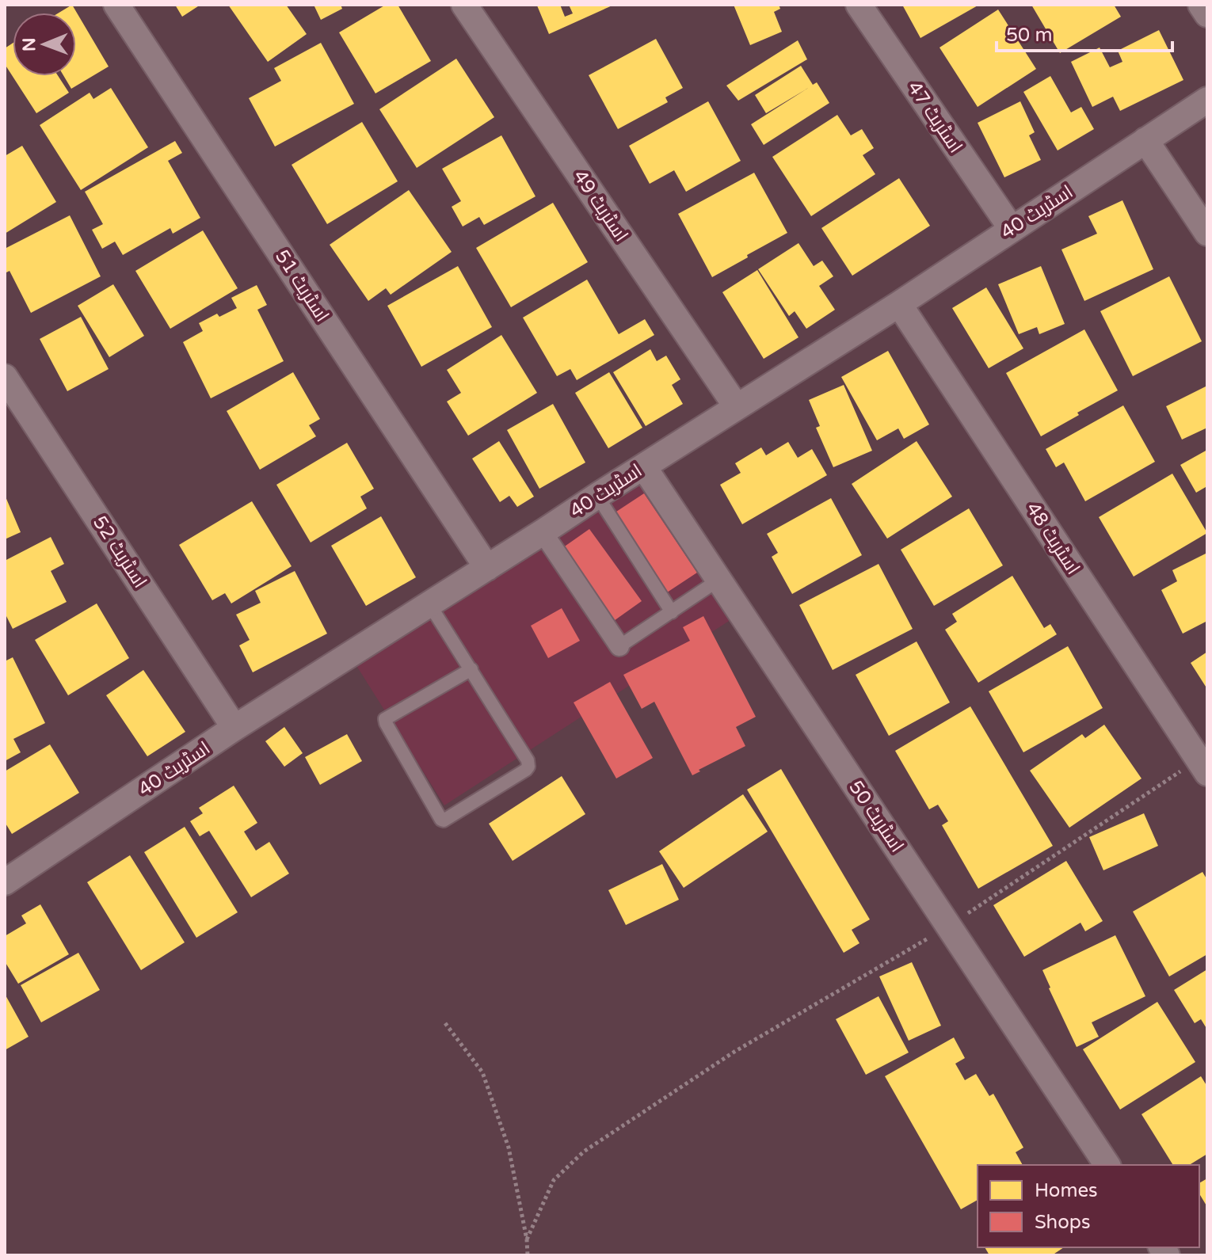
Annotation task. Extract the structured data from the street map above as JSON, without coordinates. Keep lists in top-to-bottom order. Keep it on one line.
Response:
{"streets":{"street":["اسٹریٹ 47","اسٹریٹ 49","اسٹریٹ 40","اسٹریٹ 51","اسٹریٹ 48","اسٹریٹ 52","اسٹریٹ 50"]},"crossings":[["اسٹریٹ 47","اسٹریٹ 40"],["اسٹریٹ 49","اسٹریٹ 40"],["اسٹریٹ 40","اسٹریٹ 51"],["اسٹریٹ 40","اسٹریٹ 48"],["اسٹریٹ 40","اسٹریٹ 52"],["اسٹریٹ 40","اسٹریٹ 50"]],"legend":["Homes","Shops"],"scale_bar":"50 m","north":"left"}
